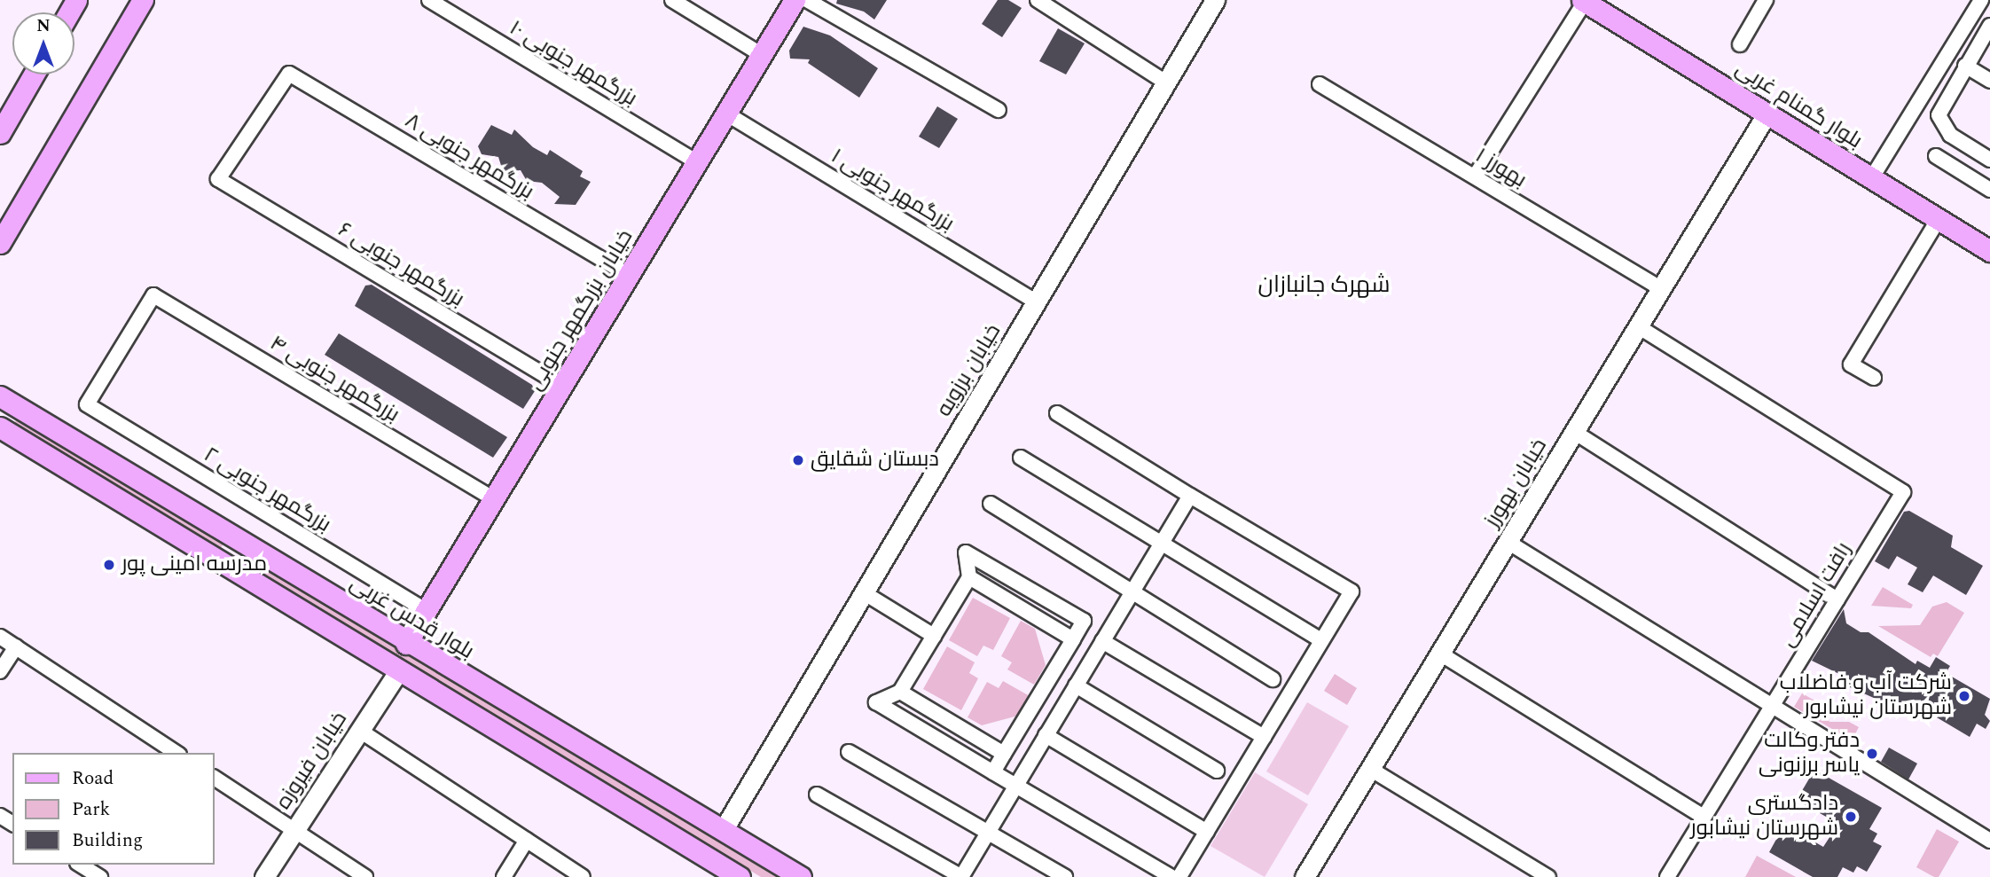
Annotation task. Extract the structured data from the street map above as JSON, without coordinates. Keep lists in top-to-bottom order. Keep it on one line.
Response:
{"streets":{"main road":["بلوار گمنام غربی","خیابان بزرگمهر جنوبی","بلوار قدس غربی"],"street":["بزرگمهر جنوبی ۱۰","بزرگمهر جنوبی ۸","بهورز ۱","بزرگمهر جنوبی ۱","بزرگمهر جنوبی ۶","خیابان برزویه","بزرگمهر جنوبی ۴","خیابان بهورز","بزرگمهر جنوبی ۲","رافت اسلامی","خیابان فیروزه"]},"crossings":[["بزرگمهر جنوبی ۱۰","خیابان بزرگمهر جنوبی"],["بلوار گمنام غربی","خیابان بهورز"],["بزرگمهر جنوبی ۸","بزرگمهر جنوبی ۶"],["بزرگمهر جنوبی ۸","خیابان بزرگمهر جنوبی"],["بهورز ۱","خیابان بهورز"],["بزرگمهر جنوبی ۱","خیابان بزرگمهر جنوبی"],["بزرگمهر جنوبی ۱","خیابان برزویه"],["بزرگمهر جنوبی ۶","خیابان بزرگمهر جنوبی"],["خیابان بزرگمهر جنوبی","بزرگمهر جنوبی ۴"],["خیابان بزرگمهر جنوبی","بزرگمهر جنوبی ۲"],["خیابان بزرگمهر جنوبی","بلوار قدس غربی"],["خیابان برزویه","بلوار قدس غربی"],["بزرگمهر جنوبی ۴","بزرگمهر جنوبی ۲"],["خیابان بهورز","رافت اسلامی"]],"districts":["شهرک جانبازان"],"places":["دبستان شقایق","مدرسه امینی پور","شرکت آب و فاضلاب شهرستان نیشابور","دفتر وکالت یاسر برزنونی","دادگستری شهرستان نیشابور"],"legend":["Road","Park","Building"],"north":"top"}
